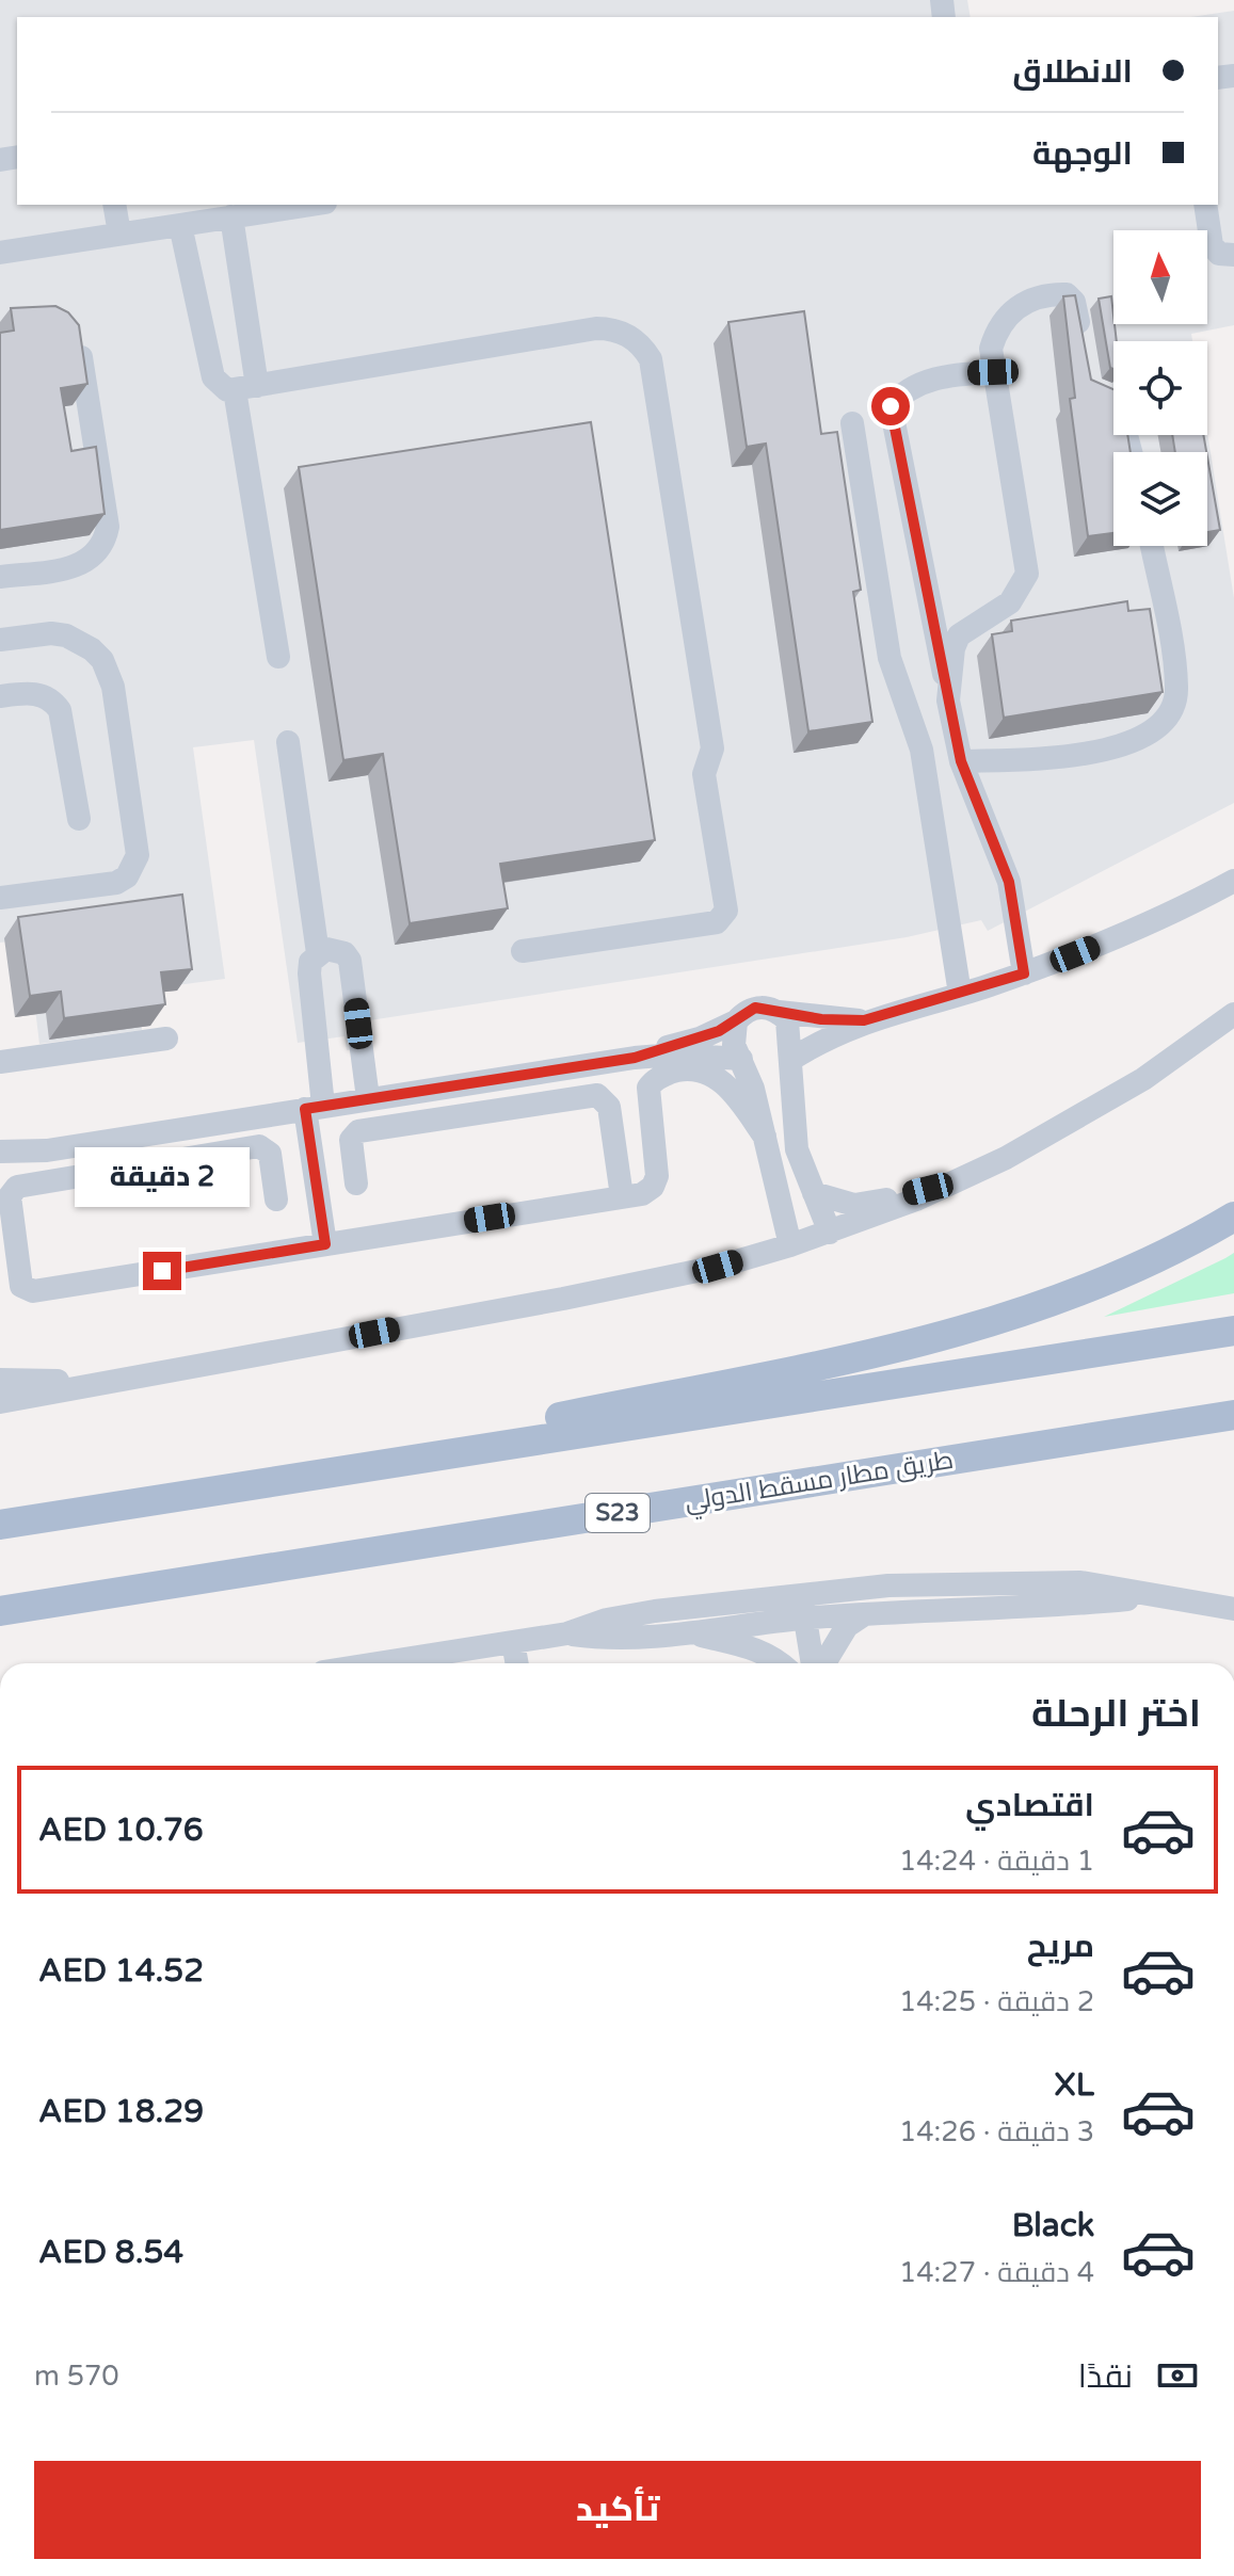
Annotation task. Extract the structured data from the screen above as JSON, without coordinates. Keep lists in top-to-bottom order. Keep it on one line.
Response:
{"streets":{"main road":["طريق مطار مسقط الدولي","S23"]},"north":"top","page":{"banner":["الانطلاق","الوجهة"],"bubble":"2 دقيقة","heading":"اختر الرحلة","list":[{"name":"اقتصادي","note":"1 دقيقة · 14:24","value":"AED 10.76"},{"name":"مريح","note":"2 دقيقة · 14:25","value":"AED 14.52"},{"name":"XL","note":"3 دقيقة · 14:26","value":"AED 18.29"},{"name":"Black","note":"4 دقيقة · 14:27","value":"AED 8.54"}],"pay":["نقدًا","570 m"],"buttons":"تأكيد"}}
